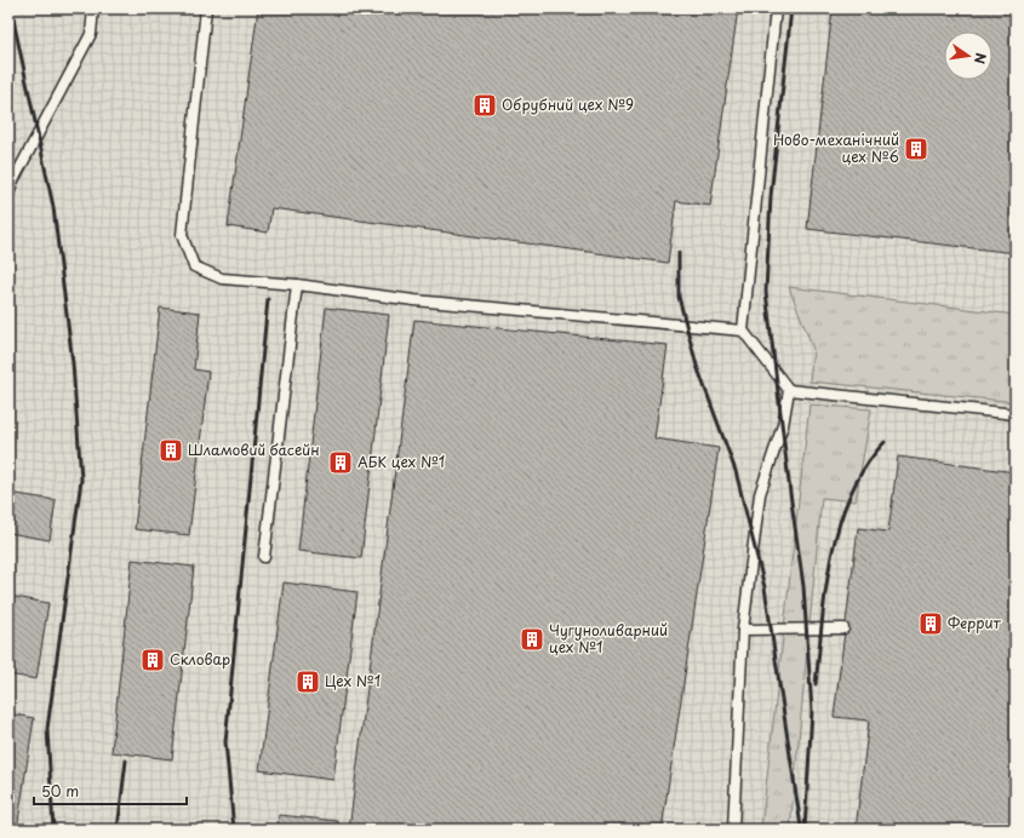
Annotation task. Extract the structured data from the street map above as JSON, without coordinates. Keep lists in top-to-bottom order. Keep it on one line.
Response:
{"places":{"building":["Обрубний цех №9","Ново-механічний цех №6","Шламовий басейн","АБК цех №1","Феррит","Чугуноливарний цех №1","Скловар","Цех №1"]},"scale_bar":"50 m","north":"right"}
